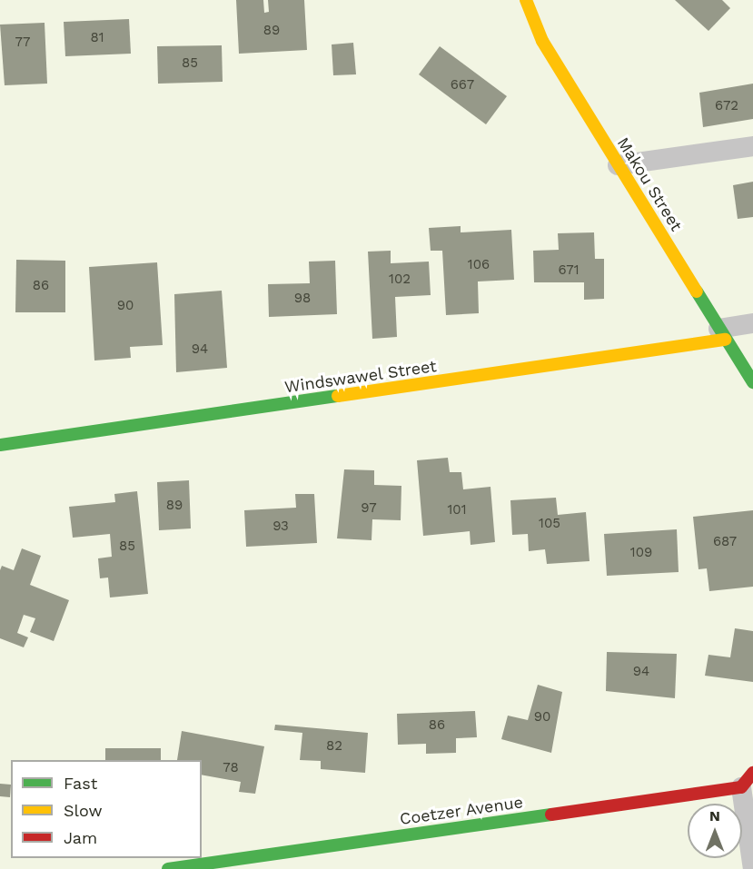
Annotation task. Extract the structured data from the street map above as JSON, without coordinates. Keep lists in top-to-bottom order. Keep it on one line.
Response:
{"streets":{"street":["Makou Street","Windswawel Street","Coetzer Avenue"]},"crossings":[["Makou Street","Windswawel Street"]],"house_numbers":["89","81","77","85","667","672","106","671","102","86","98","90","94","89","97","101","105","93","687","85","109","94","90","86","82","78"],"legend":["Fast","Slow","Jam"],"north":"top"}
